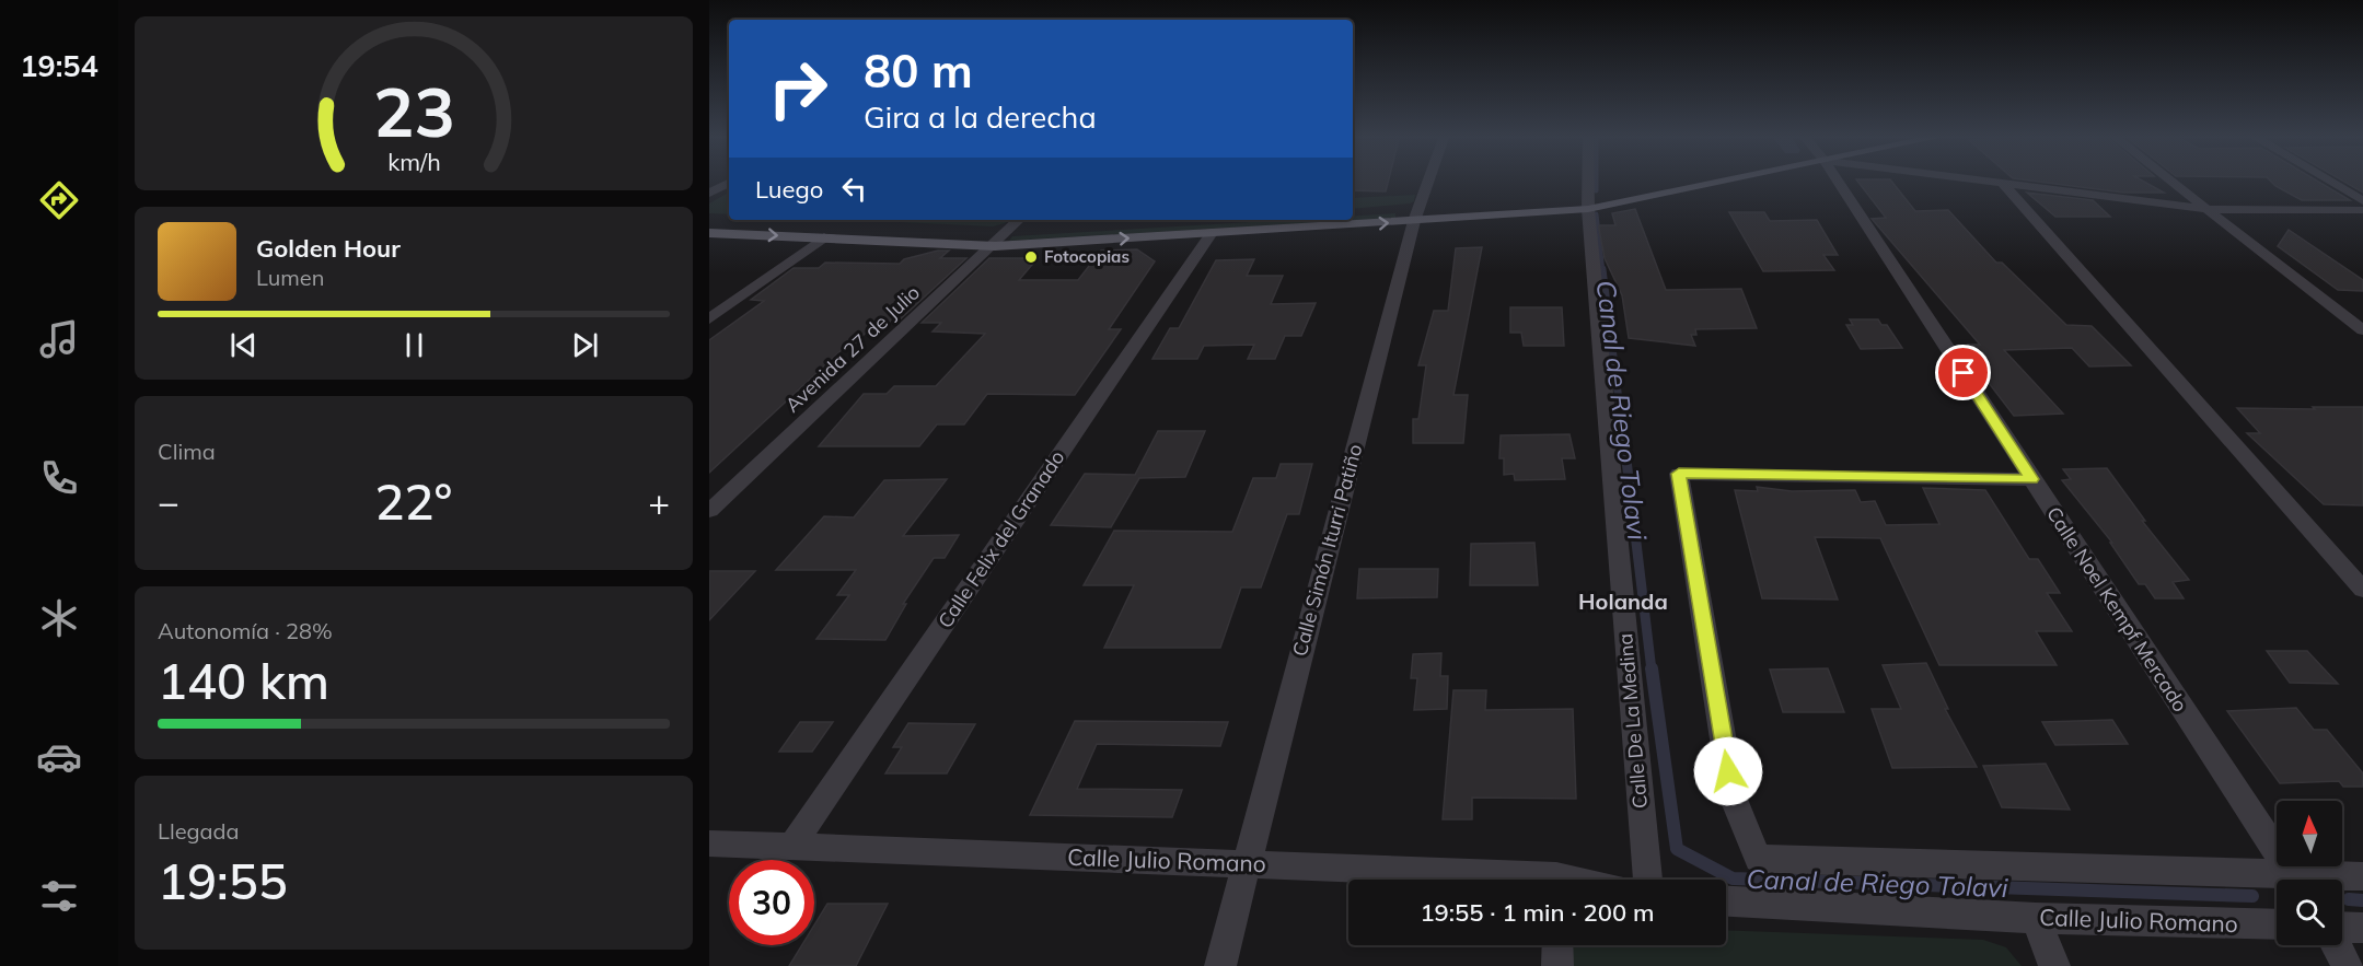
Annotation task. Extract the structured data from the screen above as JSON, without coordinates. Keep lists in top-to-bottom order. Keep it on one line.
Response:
{"streets":{"street":["Avenida 27 de Julio","Calle Felix del Granado","Calle Simón Iturri Patiño","Calle Noel Kempf Mercado","Calle De La Medina","Calle Julio Romano"]},"crossings":[["Calle Felix del Granado","Calle Julio Romano"],["Calle Simón Iturri Patiño","Calle Julio Romano"]],"districts":["Holanda"],"water":["Canal de Riego Tolavi"],"places":["Fotocopias"],"north":"top","page":{"tabs":"19:54","turn":["80 m","Gira a la derecha"],"then":"Luego","song":["Golden Hour","Lumen"],"tile":["Clima",["Autonomía · 28%","140 km"],["Llegada","19:55"]],"heat":["−","22°","+"],"limit":"30","trip":"19:55 · 1 min · 200 m","gauge":["23","km/h"]}}
